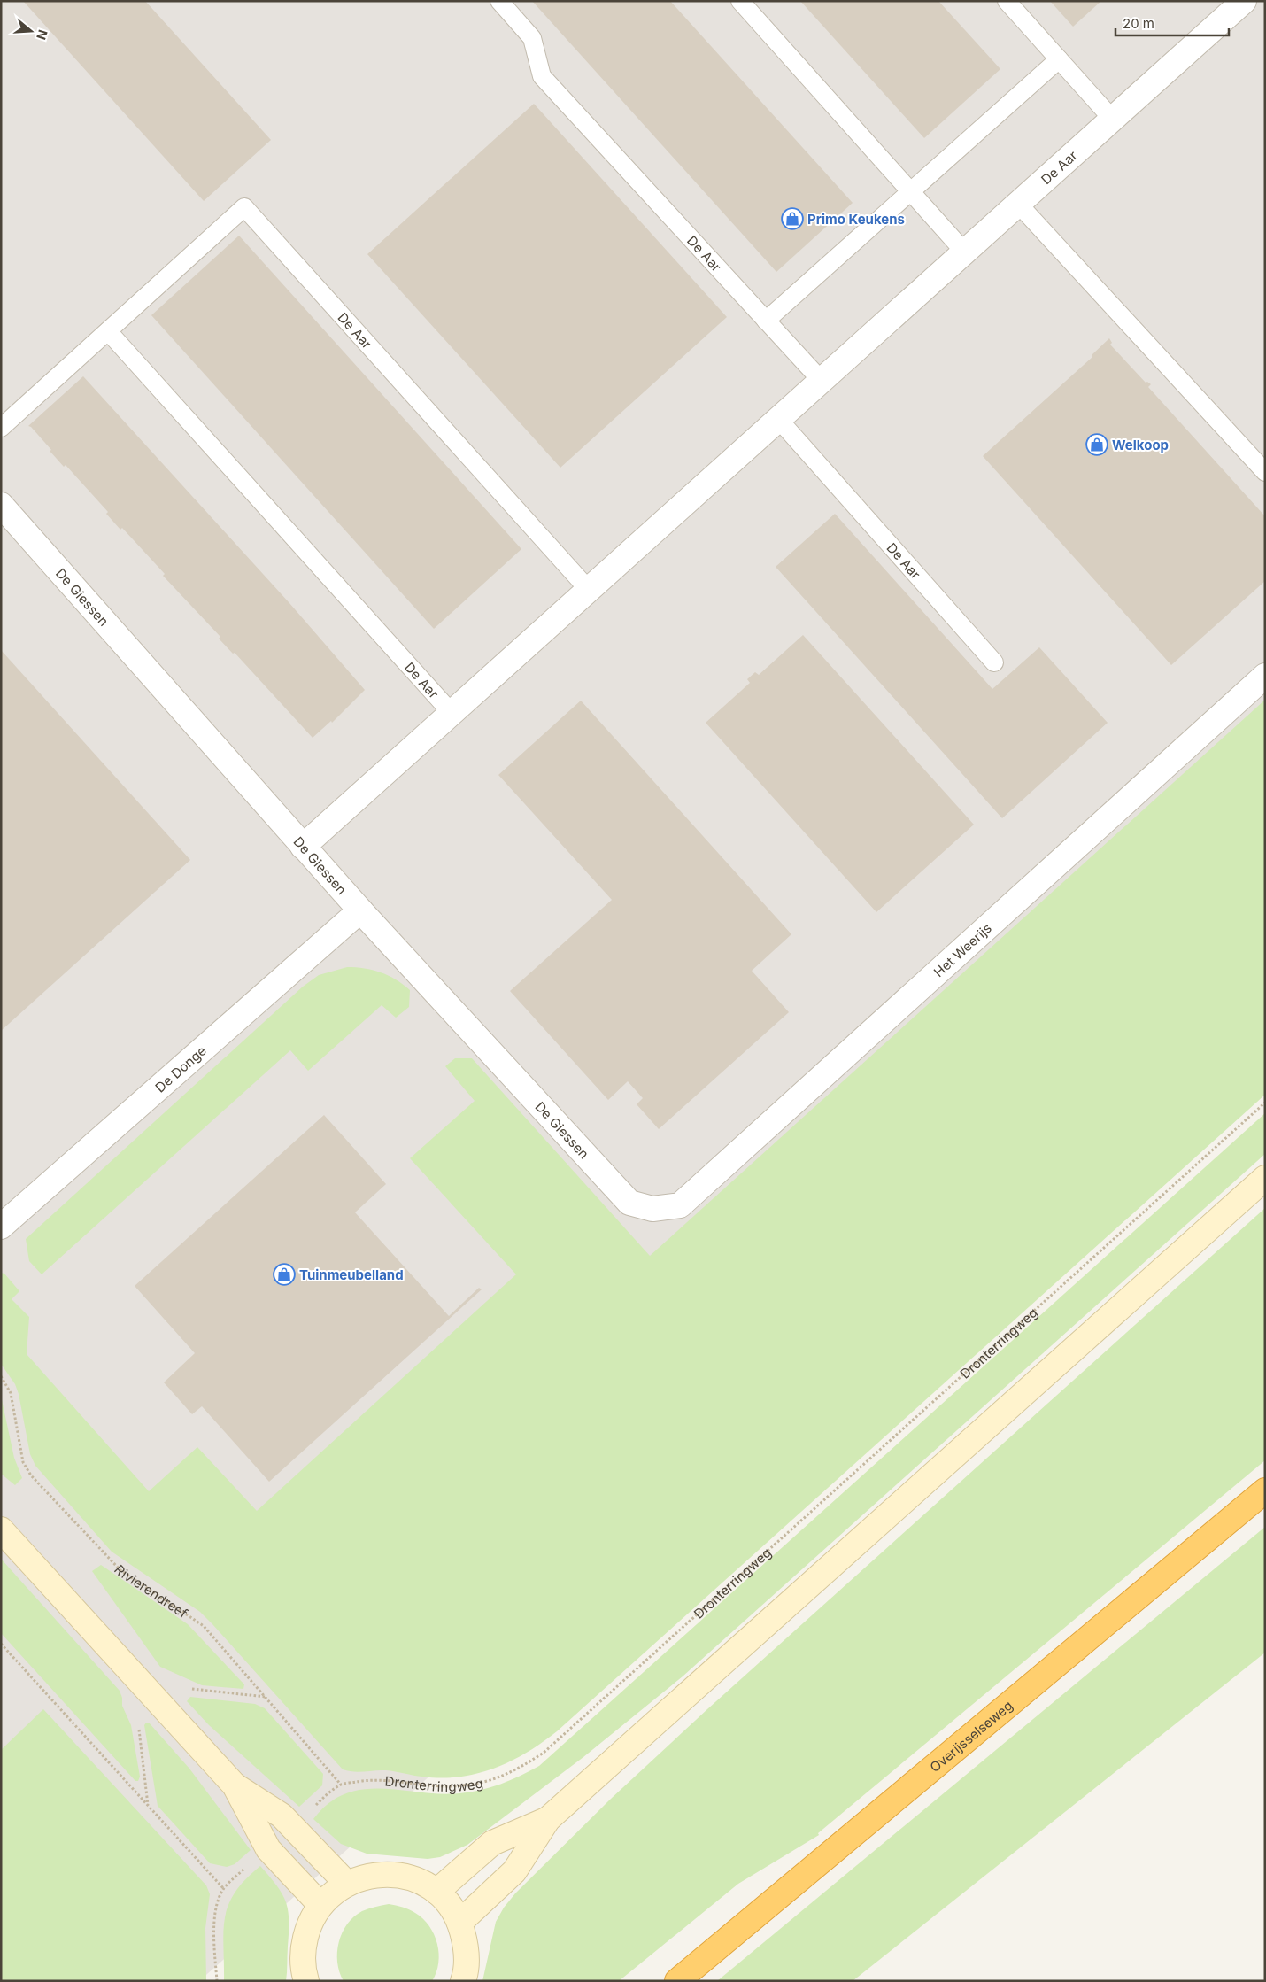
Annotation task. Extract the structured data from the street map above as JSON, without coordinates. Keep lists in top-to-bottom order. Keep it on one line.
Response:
{"streets":{"highway":["Overijsselseweg"],"street":["De Aar","De Giessen","Het Weerijs","De Donge"],"path":["Dronterringweg","Rivierendreef"]},"crossings":[["De Aar","De Giessen"],["De Giessen","Het Weerijs"],["De Giessen","De Donge"],["Dronterringweg","Rivierendreef"]],"places":{"shop":["Primo Keukens","Welkoop","Tuinmeubelland"]},"scale_bar":"20 m","north":"right"}
